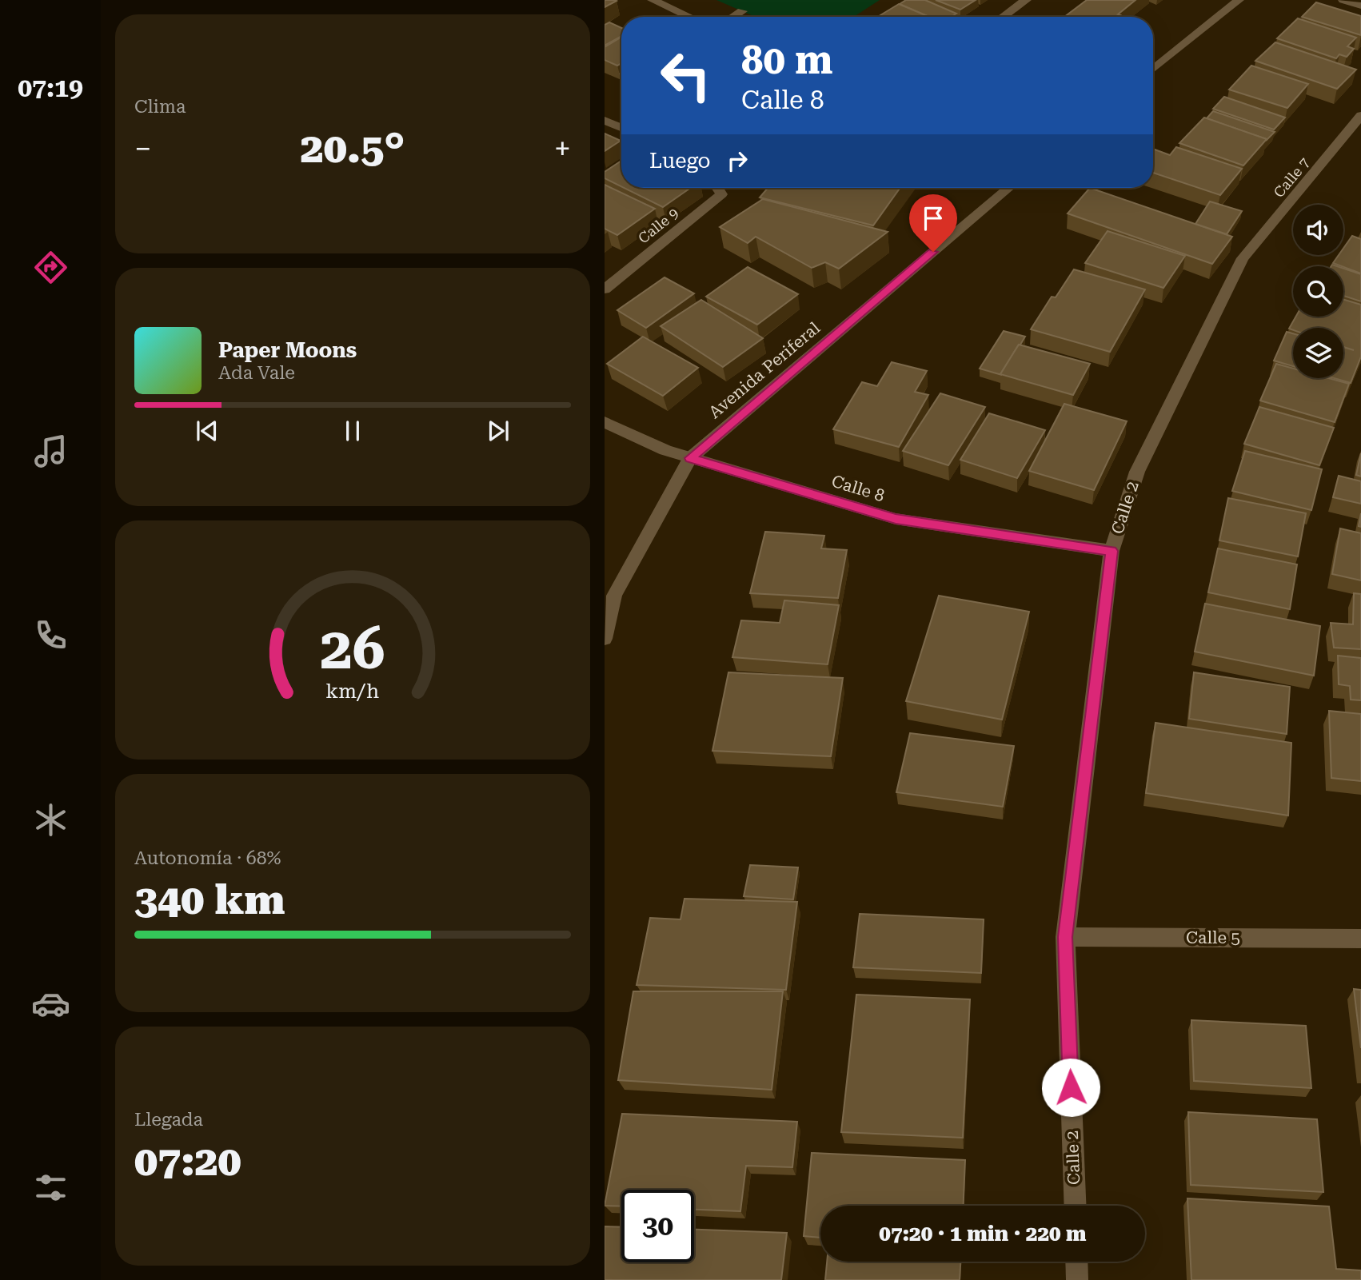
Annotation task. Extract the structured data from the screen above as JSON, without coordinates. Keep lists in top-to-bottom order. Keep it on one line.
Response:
{"streets":{"street":["Calle 7","Calle 9","Avenida Periferal","Calle 8","Calle 2","Calle 5"]},"crossings":[["Calle 7","Calle 2"],["Avenida Periferal","Calle 8"],["Calle 8","Calle 2"],["Calle 2","Calle 5"]],"page":{"tabs":"07:19","tile":["Clima",["Autonomía · 68%","340 km"],["Llegada","07:20"]],"turn":["80 m","Calle 8"],"heat":["−","20.5°","+"],"then":"Luego","song":["Paper Moons","Ada Vale"],"limit":"30","trip":"07:20 · 1 min · 220 m","gauge":["26","km/h"]}}
